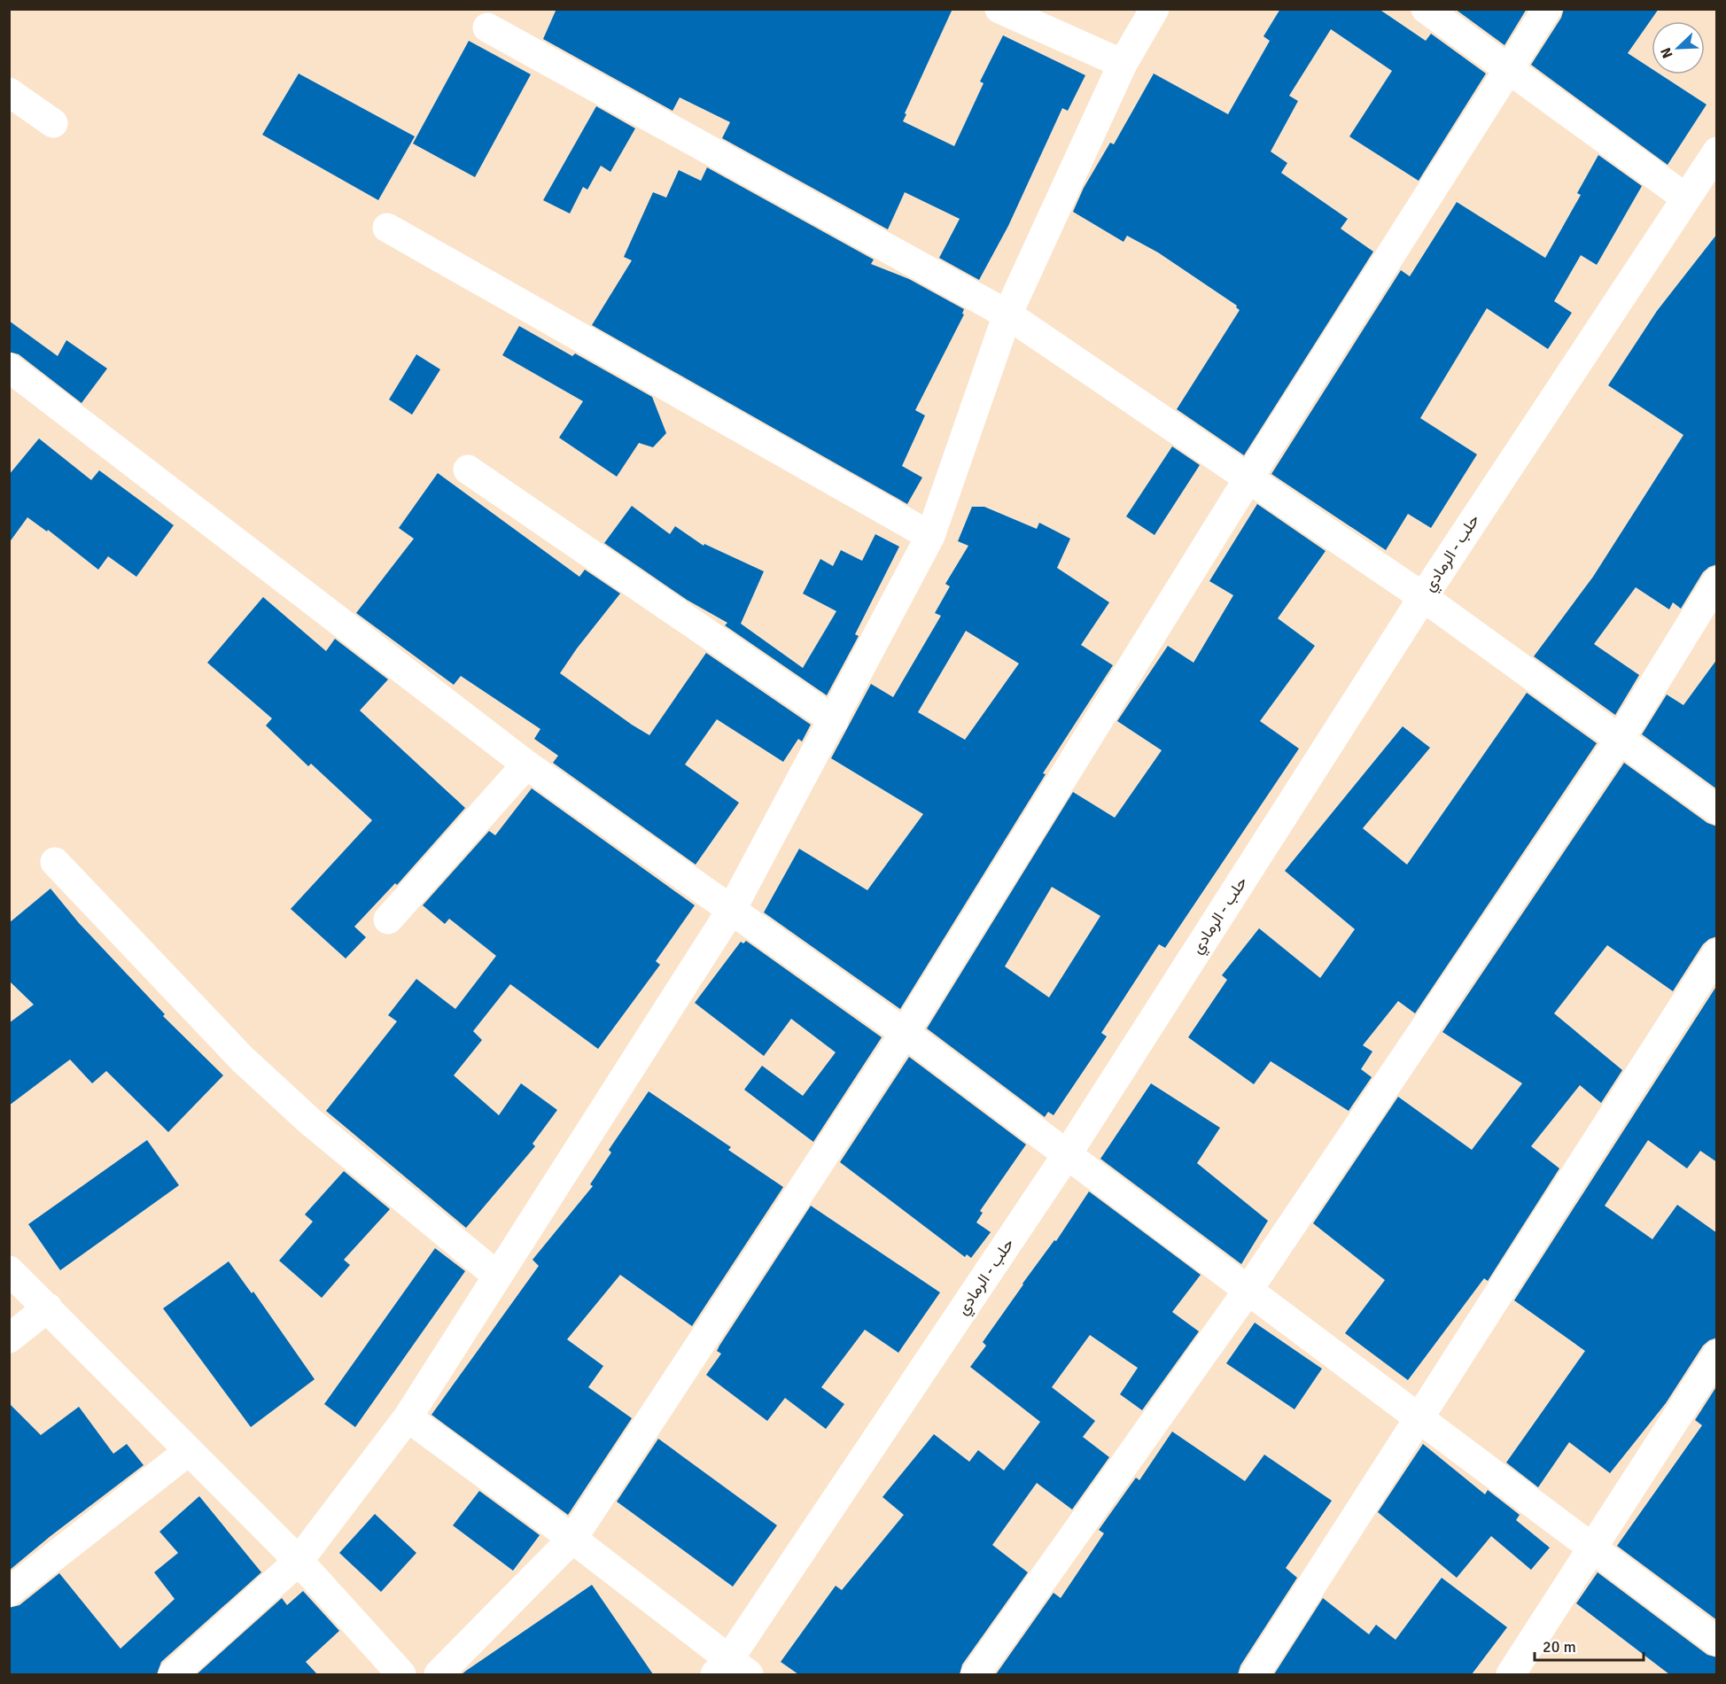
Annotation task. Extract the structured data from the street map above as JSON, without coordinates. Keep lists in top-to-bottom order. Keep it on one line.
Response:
{"streets":{"main road":["حلب - الرمادي"]},"scale_bar":"20 m","north":"bottom left"}
